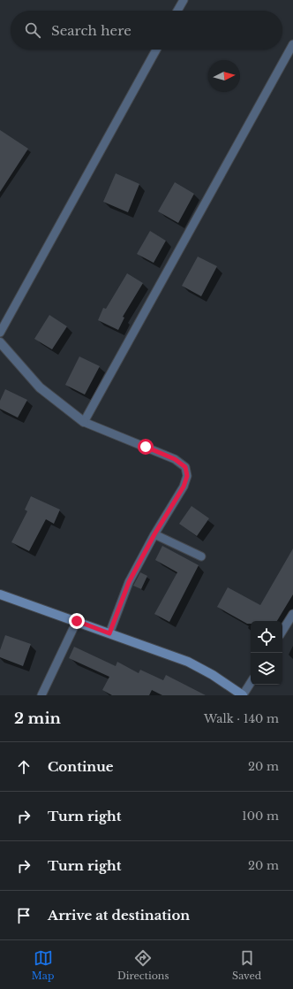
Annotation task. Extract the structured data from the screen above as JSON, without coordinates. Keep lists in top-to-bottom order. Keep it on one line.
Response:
{"north":"right","page":{"search":"Search here","heading":["2 min","Walk · 140 m"],"list":[["Continue","20 m"],["Turn right","100 m"],["Turn right","20 m"],"Arrive at destination"],"nav":["Map","Directions","Saved"]}}
